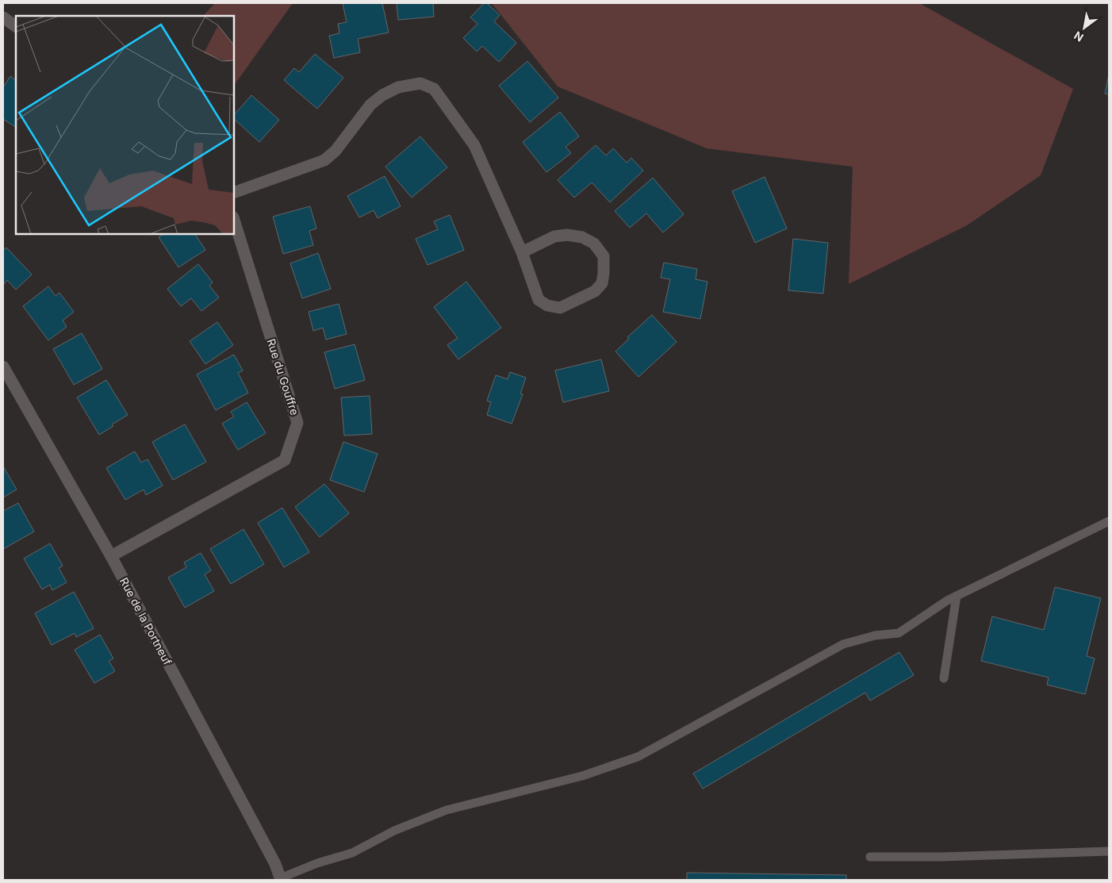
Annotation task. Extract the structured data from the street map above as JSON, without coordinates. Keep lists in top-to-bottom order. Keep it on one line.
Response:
{"streets":{"street":["Rue du Gouffre","Rue de la Portneuf"]},"crossings":[["Rue du Gouffre","Rue de la Portneuf"]],"north":"bottom left"}
